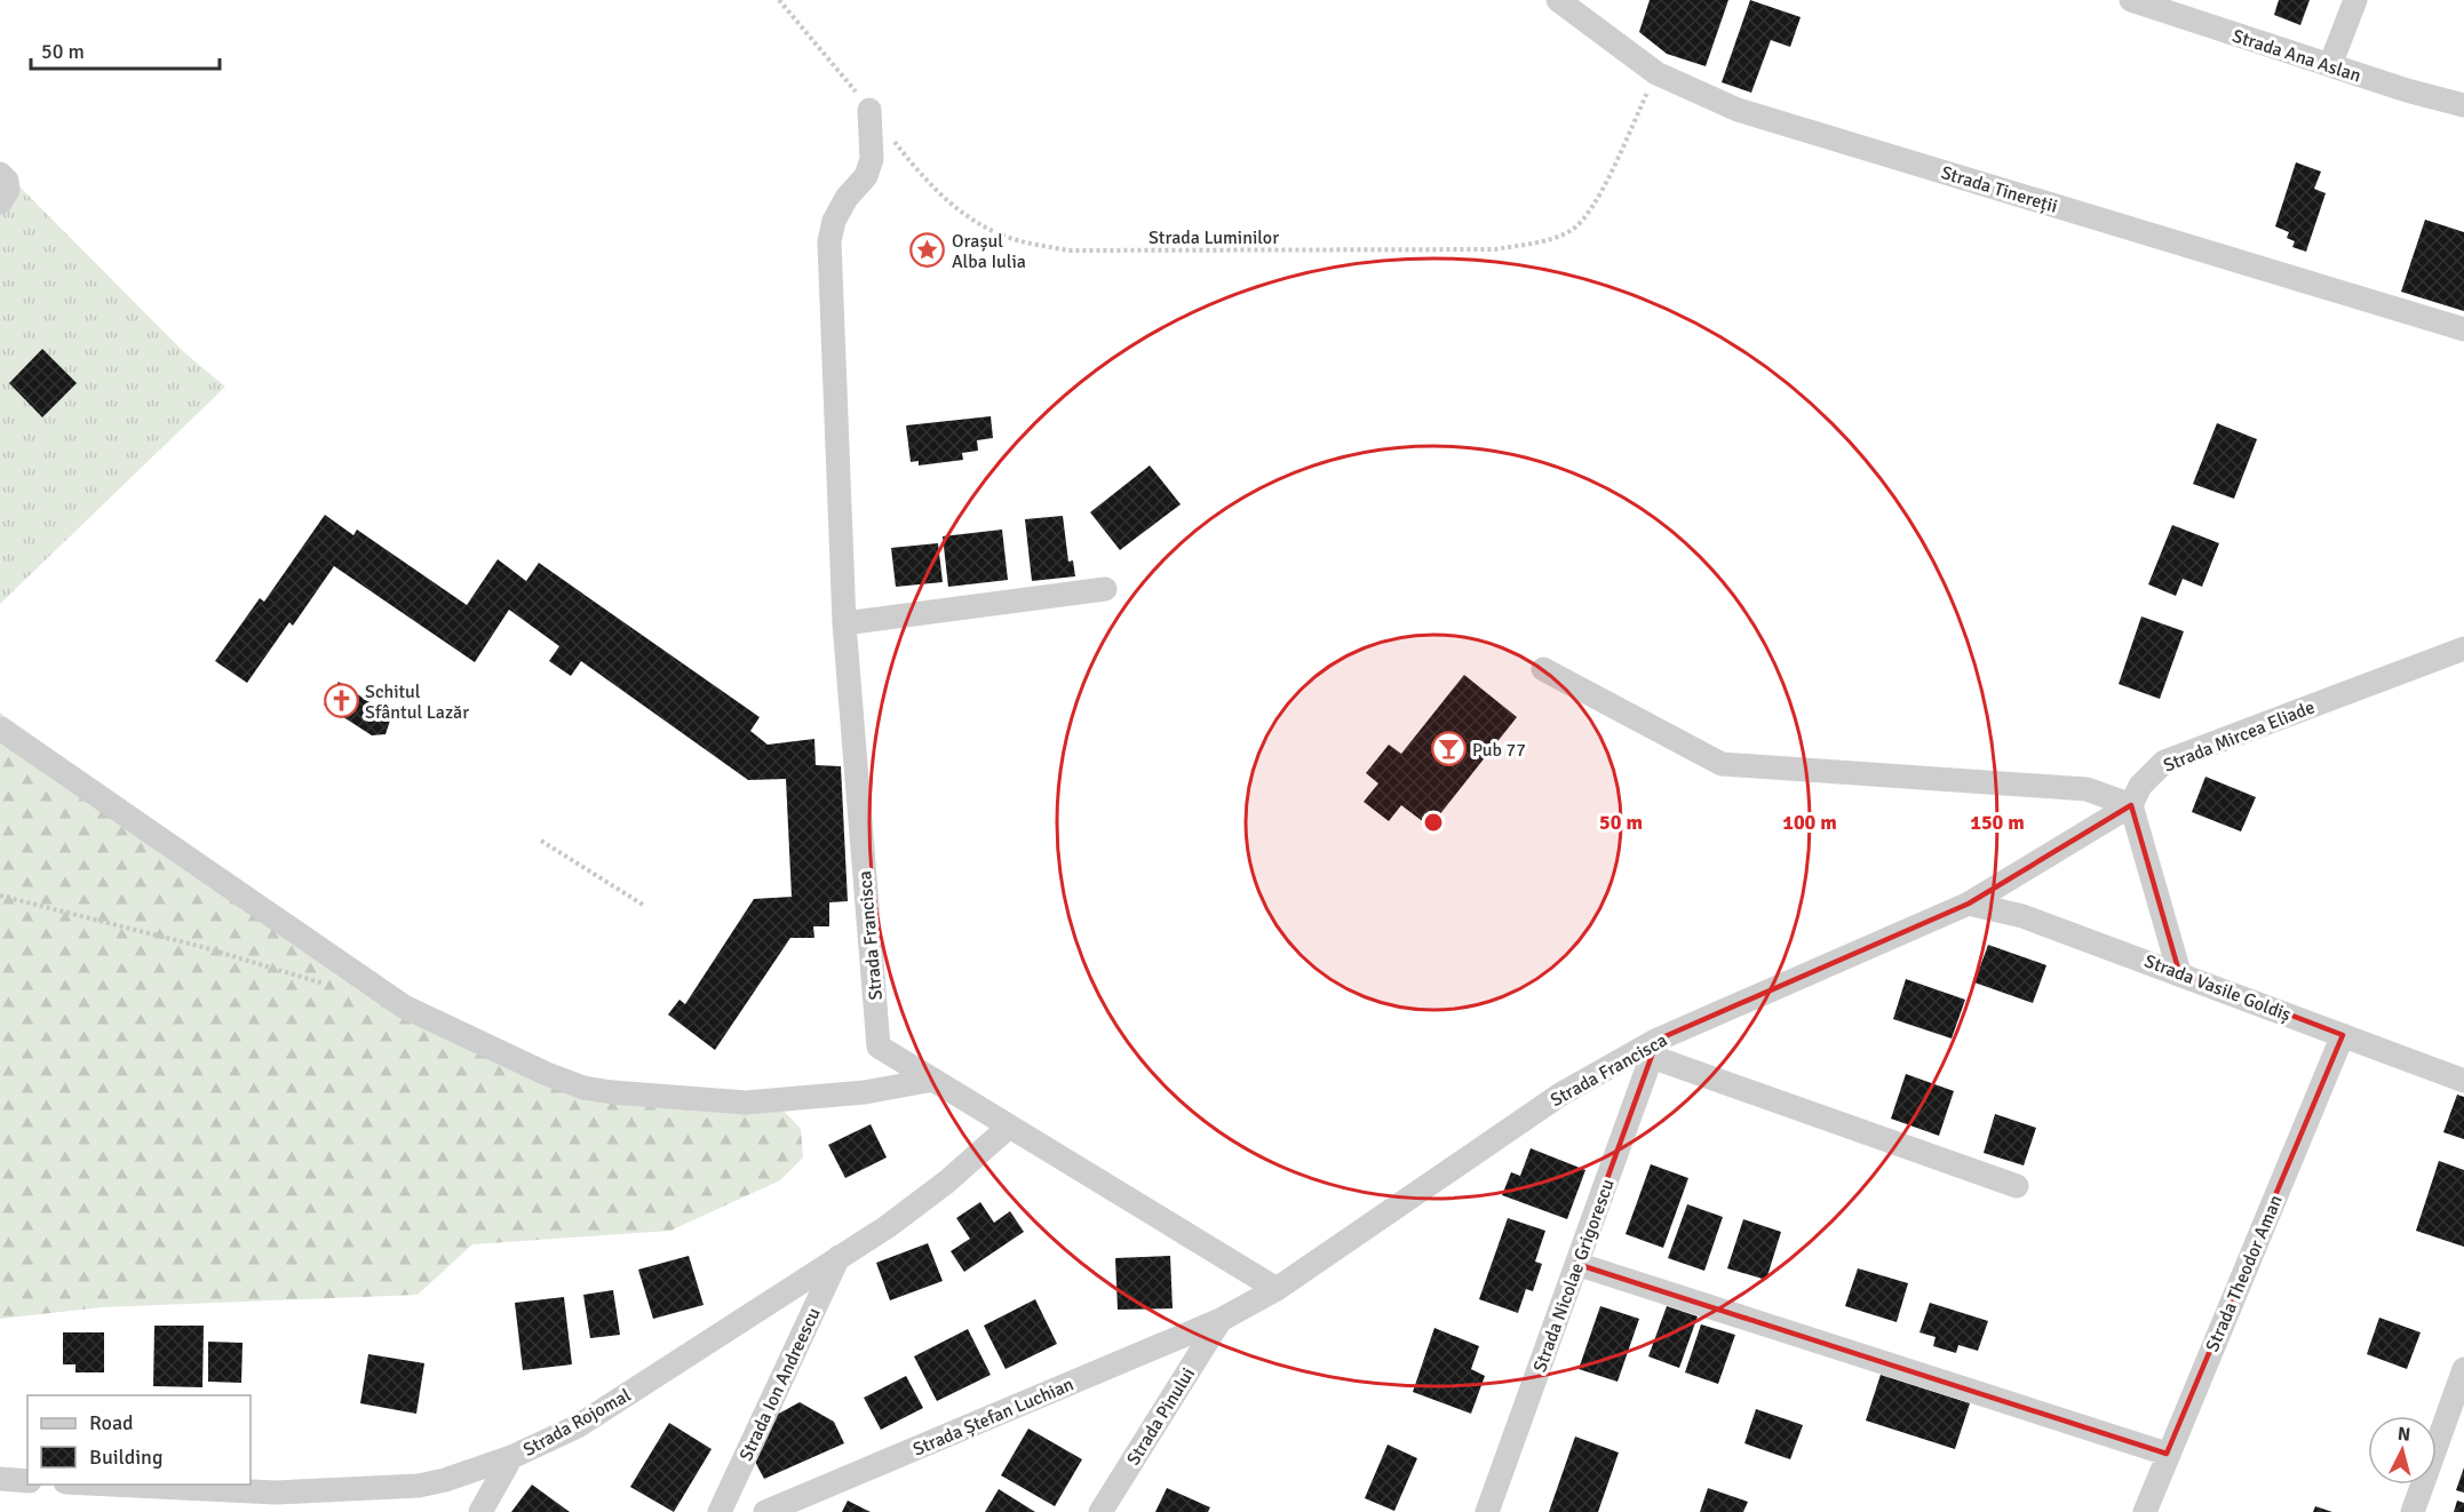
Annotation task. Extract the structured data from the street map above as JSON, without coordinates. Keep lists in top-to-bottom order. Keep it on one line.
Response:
{"streets":{"street":["Strada Ana Aslan","Strada Tinereții","Strada Mircea Eliade","Strada Francisca","Strada Vasile Goldiș","Strada Theodor Aman","Strada Nicolae Grigorescu","Strada Ion Andreescu","Strada Ștefan Luchian","Strada Pinului","Strada Rojomal"],"path":["Strada Luminilor"]},"crossings":[["Strada Tinereții","Strada Luminilor"],["Strada Mircea Eliade","Strada Francisca"],["Strada Mircea Eliade","Strada Vasile Goldiș"],["Strada Francisca","Strada Vasile Goldiș"],["Strada Francisca","Strada Nicolae Grigorescu"],["Strada Francisca","Strada Ștefan Luchian"],["Strada Francisca","Strada Pinului"],["Strada Francisca","Strada Rojomal"],["Strada Vasile Goldiș","Strada Theodor Aman"],["Strada Ion Andreescu","Strada Rojomal"],["Strada Ștefan Luchian","Strada Pinului"]],"places":{"place":["Orașul Alba Iulia"],"church":["Schitul Sfântul Lazăr"],"bar":["Pub 77"]},"legend":["Road","Building"],"scale_bar":"50 m","north":"top","rings":["50 m","100 m","150 m"]}
